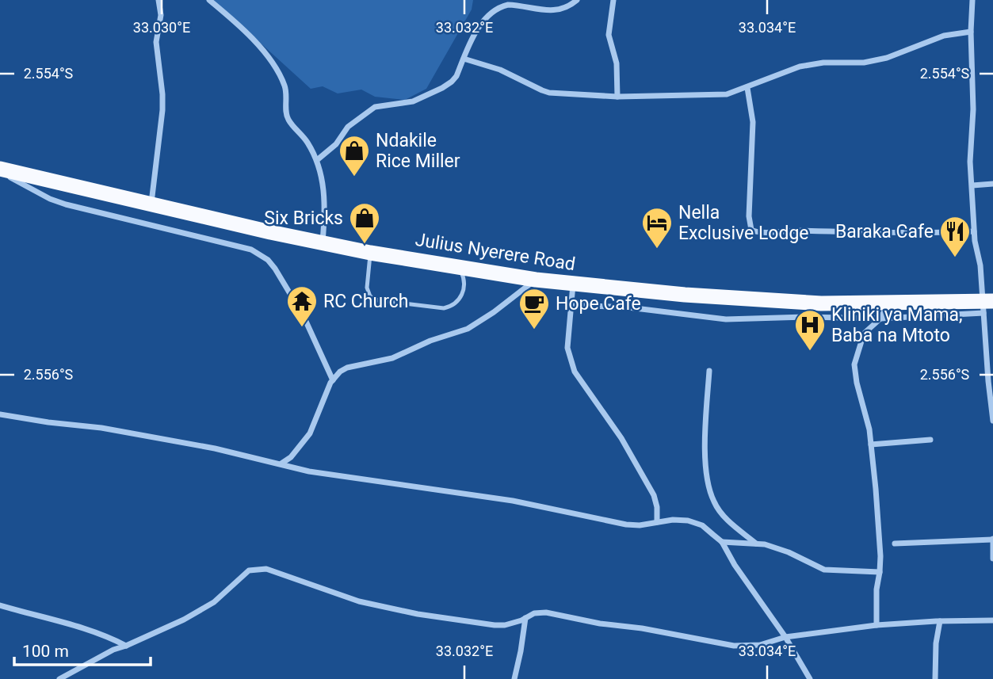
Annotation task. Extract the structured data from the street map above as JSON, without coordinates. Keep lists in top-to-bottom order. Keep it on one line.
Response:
{"streets":{"highway":["Julius Nyerere Road"]},"places":{"shop":["Ndakile Rice Miller","Six Bricks"],"hotel":["Nella Exclusive Lodge"],"restaurant":["Baraka Cafe"],"temple":["RC Church"],"cafe":["Hope Cafe"],"hospital":["Kliniki ya Mama, Baba na Mtoto"]},"scale_bar":"100 m","coordinates":["33.030°E","33.032°E","33.034°E","2.554°S","2.556°S"]}
